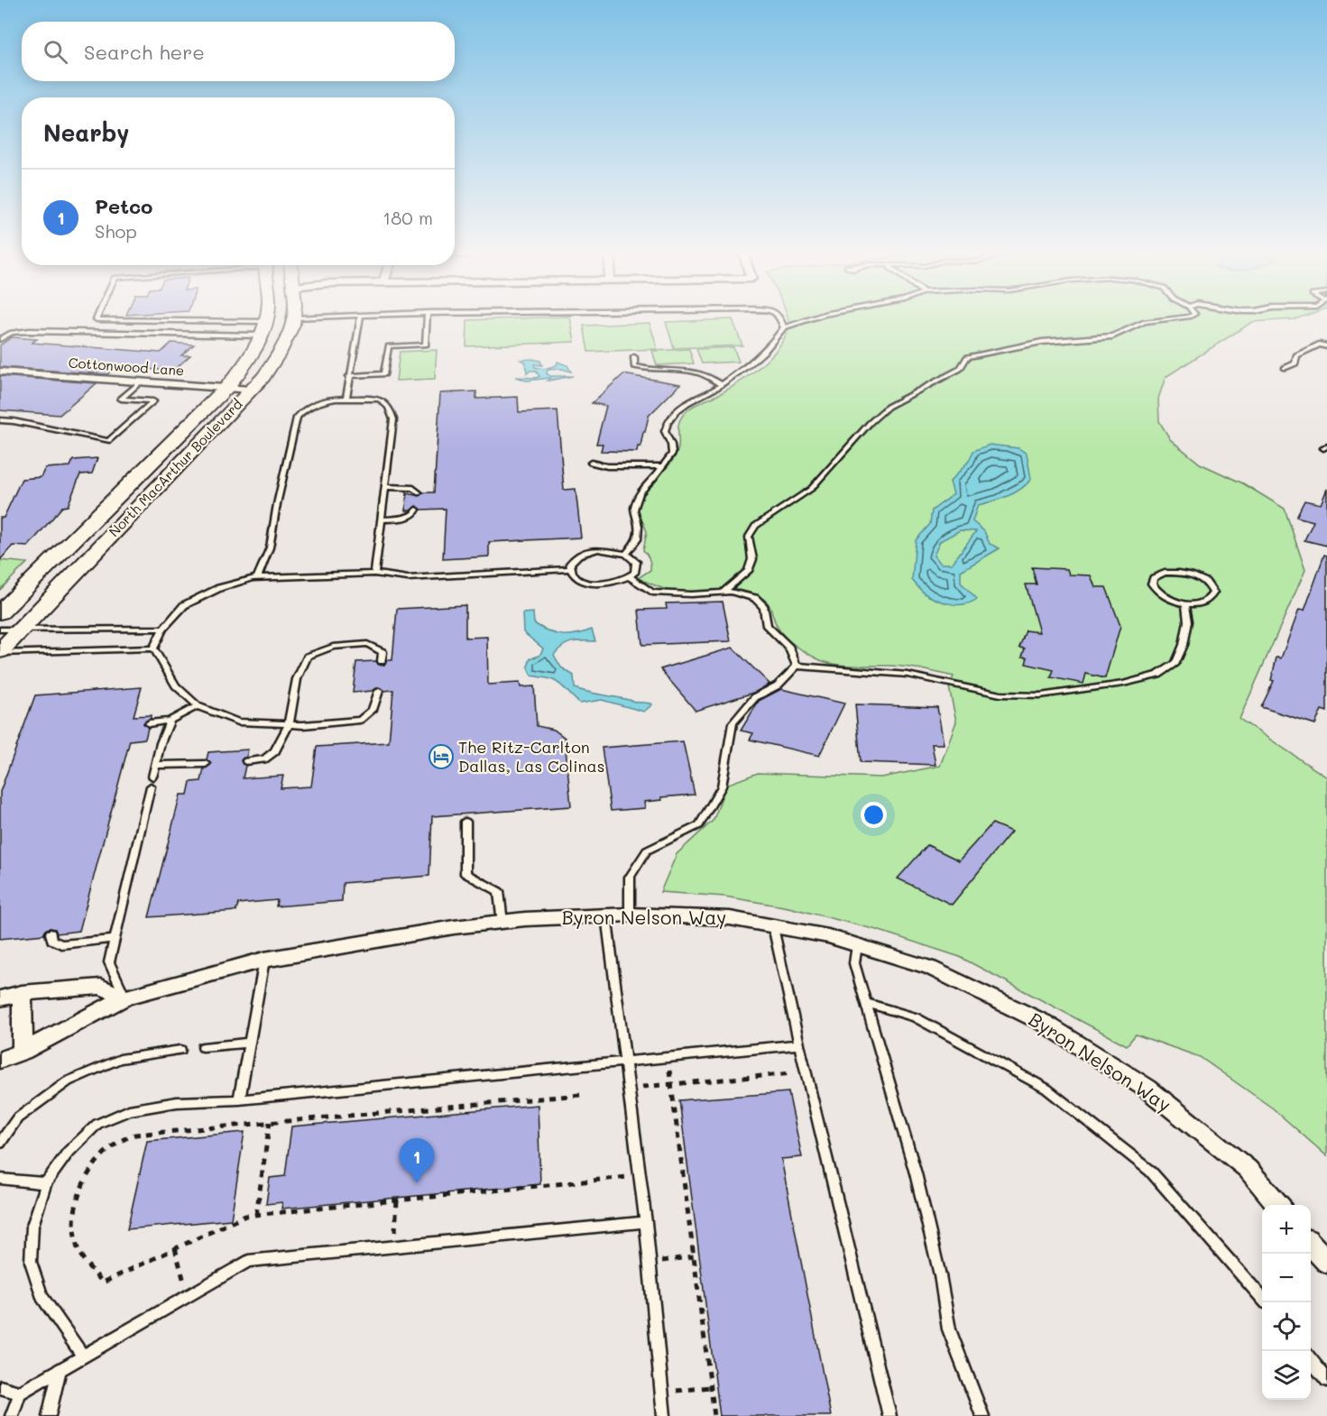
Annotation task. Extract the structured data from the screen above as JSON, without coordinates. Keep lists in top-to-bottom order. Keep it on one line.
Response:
{"streets":{"main road":["North MacArthur Boulevard"],"street":["Cottonwood Lane","Byron Nelson Way"]},"crossings":[["Cottonwood Lane","North MacArthur Boulevard"]],"places":{"hotel":["The Ritz-Carlton Dallas, Las Colinas"]},"page":{"search":"Search here","heading":"Nearby","list":[{"mark":"1","name":"Petco","note":"Shop","value":"180 m"}],"pins":"1","map_buttons":["+","−"]}}
